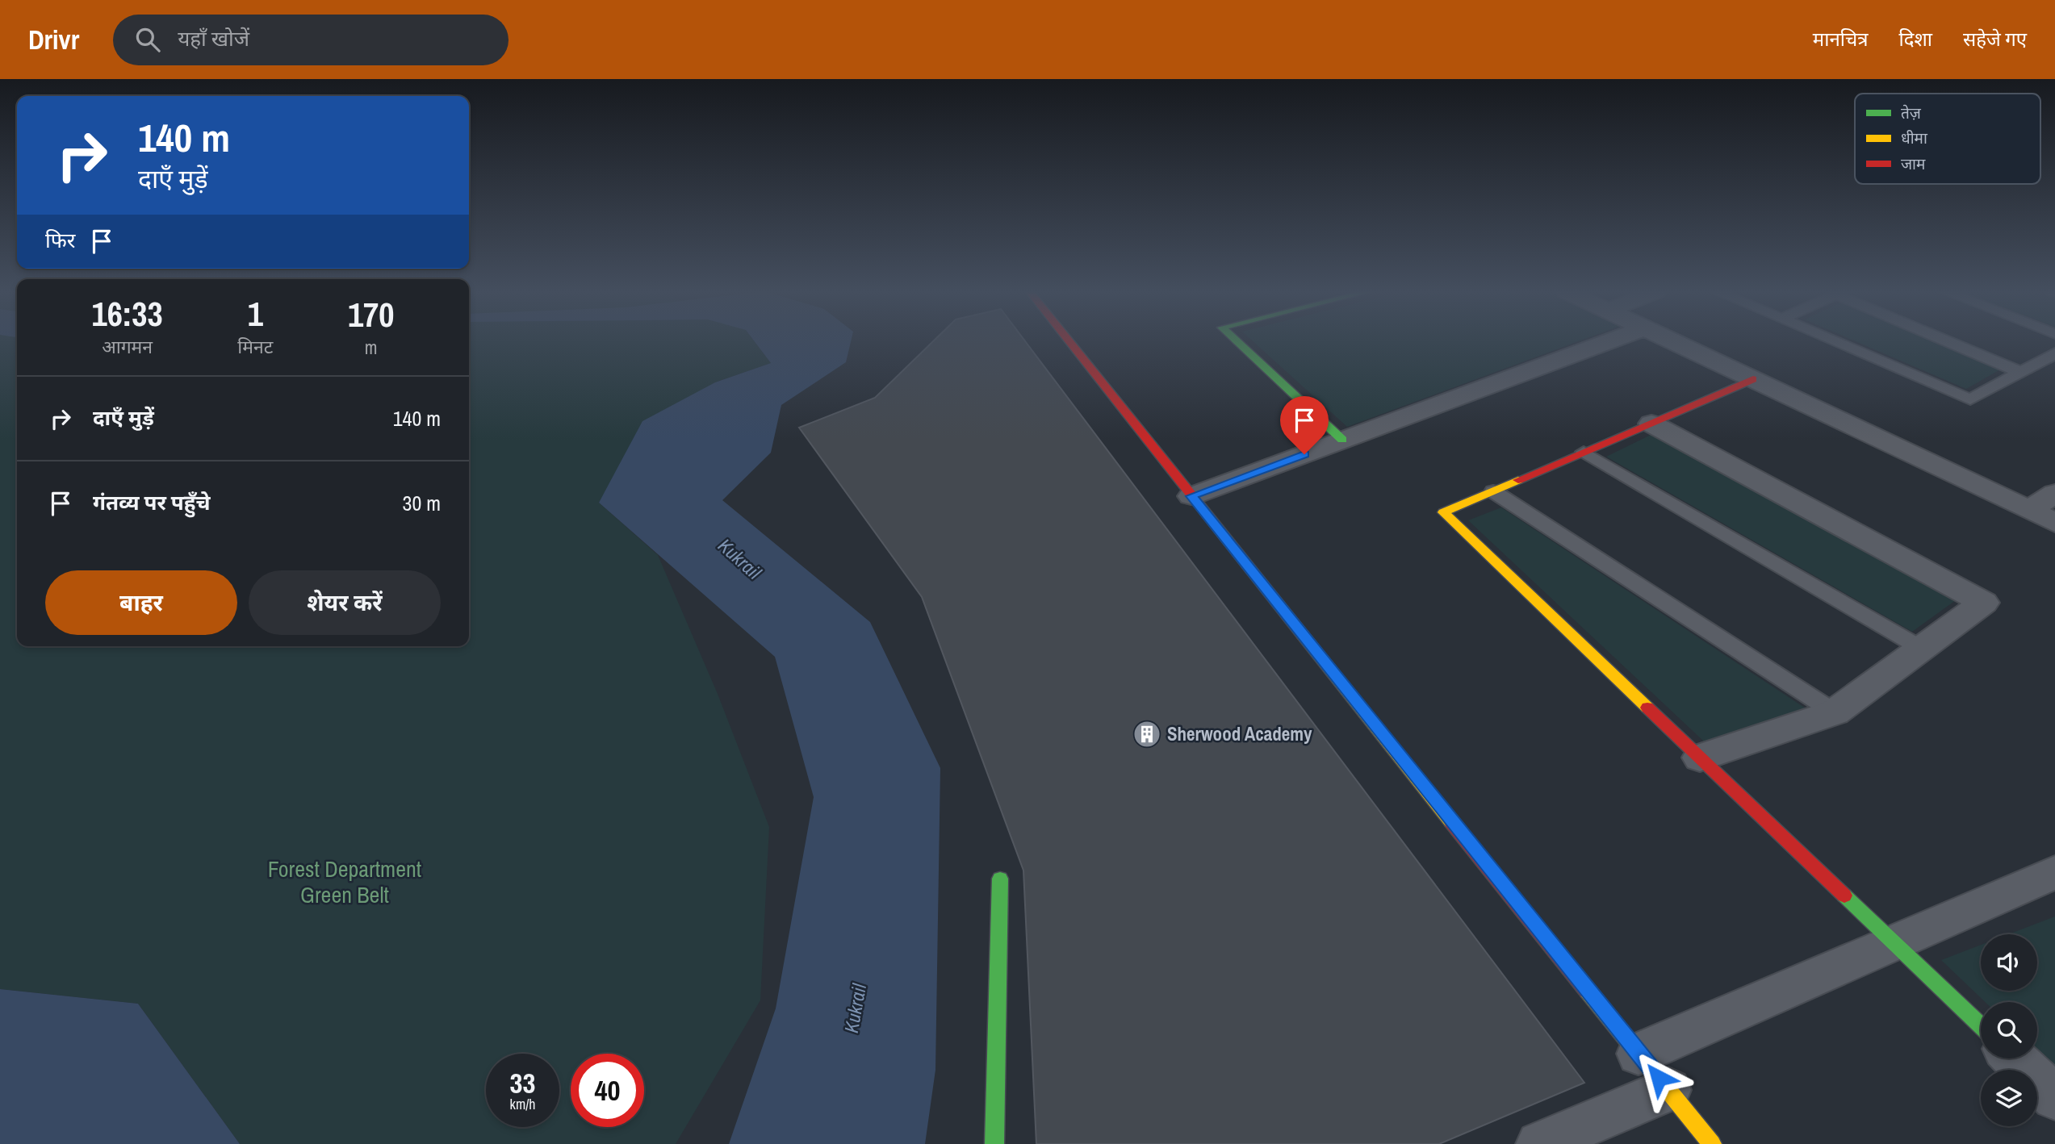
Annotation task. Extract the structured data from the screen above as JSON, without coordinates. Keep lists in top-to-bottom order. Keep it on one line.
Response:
{"water":["Kukrail"],"parks":["Forest Department Green Belt"],"places":{"building":["Sherwood Academy"]},"legend":["तेज़","धीमा","जाम"],"page":{"header":"Drivr","search":"यहाँ खोजें","nav":["मानचित्र","दिशा","सहेजे गए"],"turn":["140 m","दाएँ मुड़ें"],"then":"फिर","eta":["16:33","आगमन","1","मिनट","170","m"],"list":[{"name":"दाएँ मुड़ें","value":"140 m"},{"name":"गंतव्य पर पहुँचे","value":"30 m"}],"buttons":["बाहर","शेयर करें"],"speed":"33 km/h","limit":"40"}}
